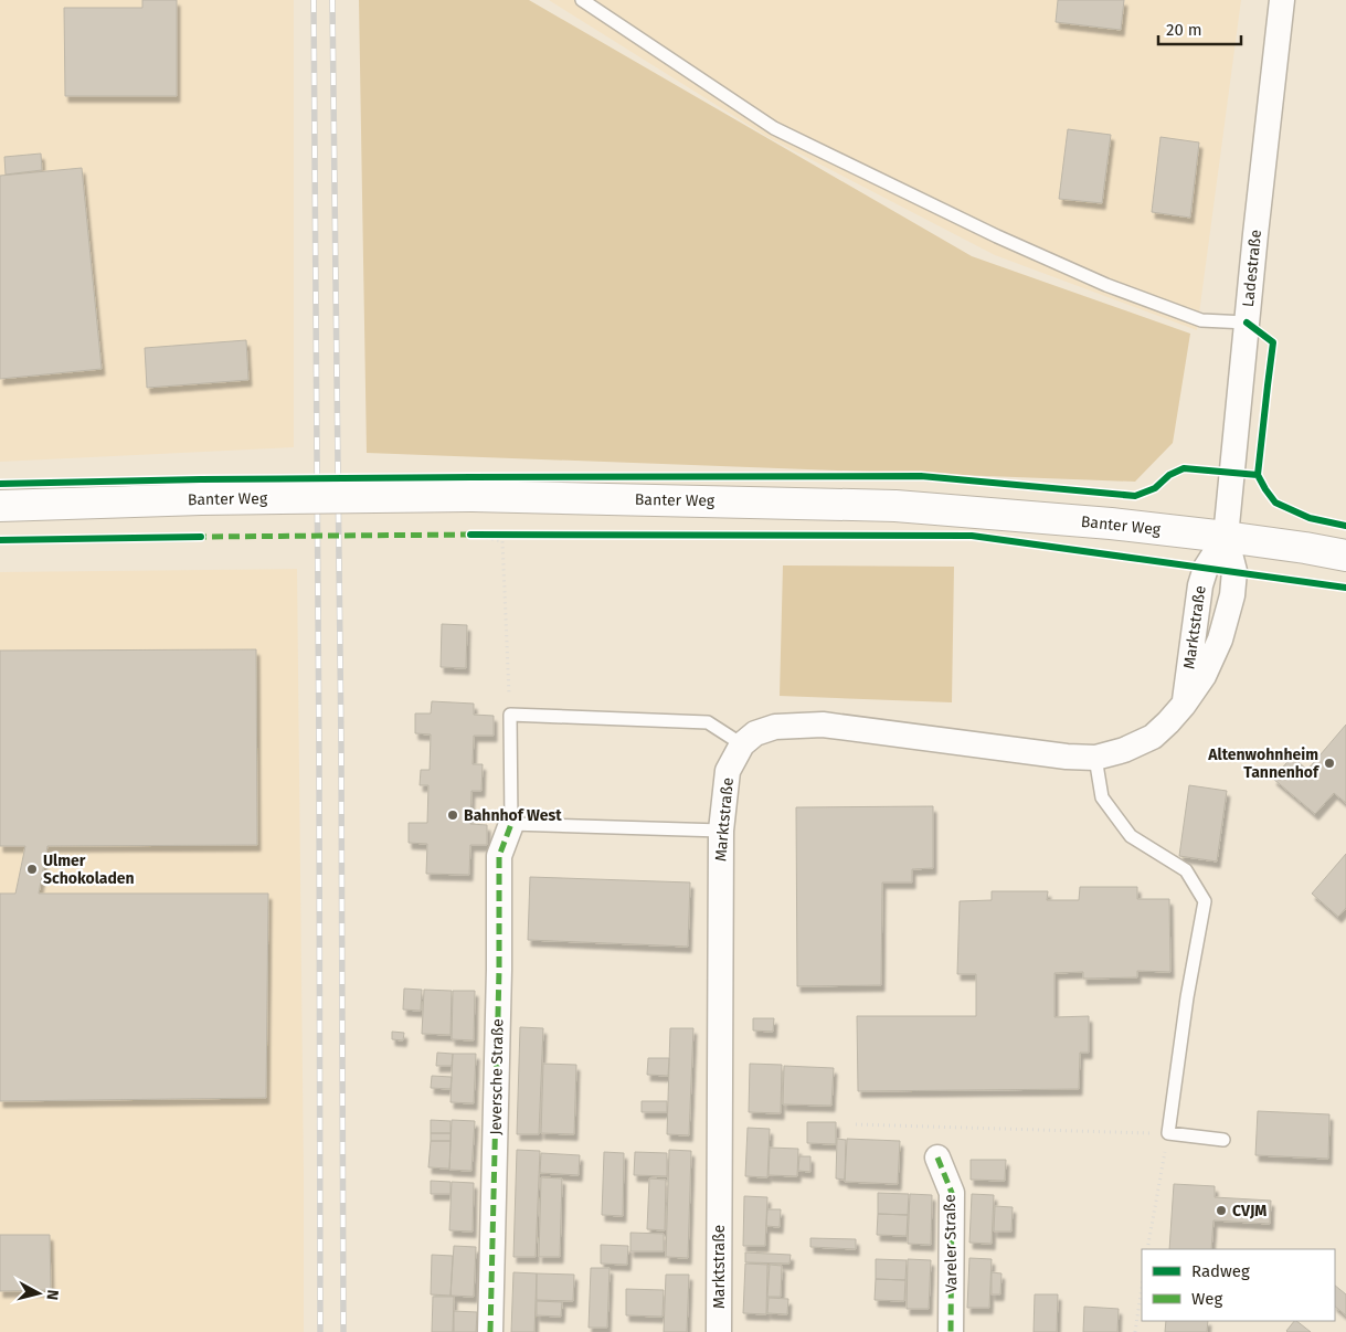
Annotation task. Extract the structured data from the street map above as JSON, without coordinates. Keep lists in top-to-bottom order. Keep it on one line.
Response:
{"streets":{"street":["Ladestraße","Banter Weg","Marktstraße","Jeversche Straße","Vareler Straße"]},"crossings":[["Ladestraße","Banter Weg"],["Ladestraße","Marktstraße"],["Banter Weg","Marktstraße"]],"places":["Altenwohnheim Tannenhof","Bahnhof West","Ulmer Schokoladen","CVJM"],"legend":["Radweg","Weg"],"scale_bar":"20 m","north":"right"}
